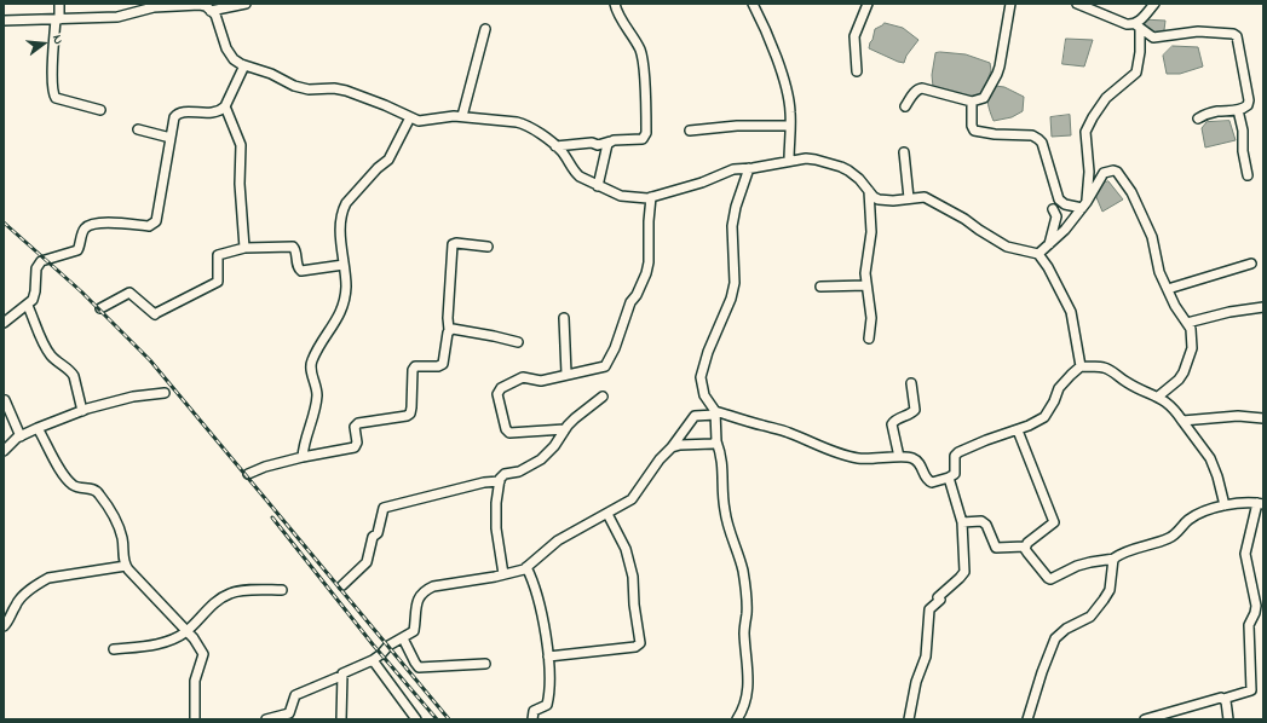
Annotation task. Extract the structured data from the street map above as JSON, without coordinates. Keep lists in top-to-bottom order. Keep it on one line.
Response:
{"north":"right"}
